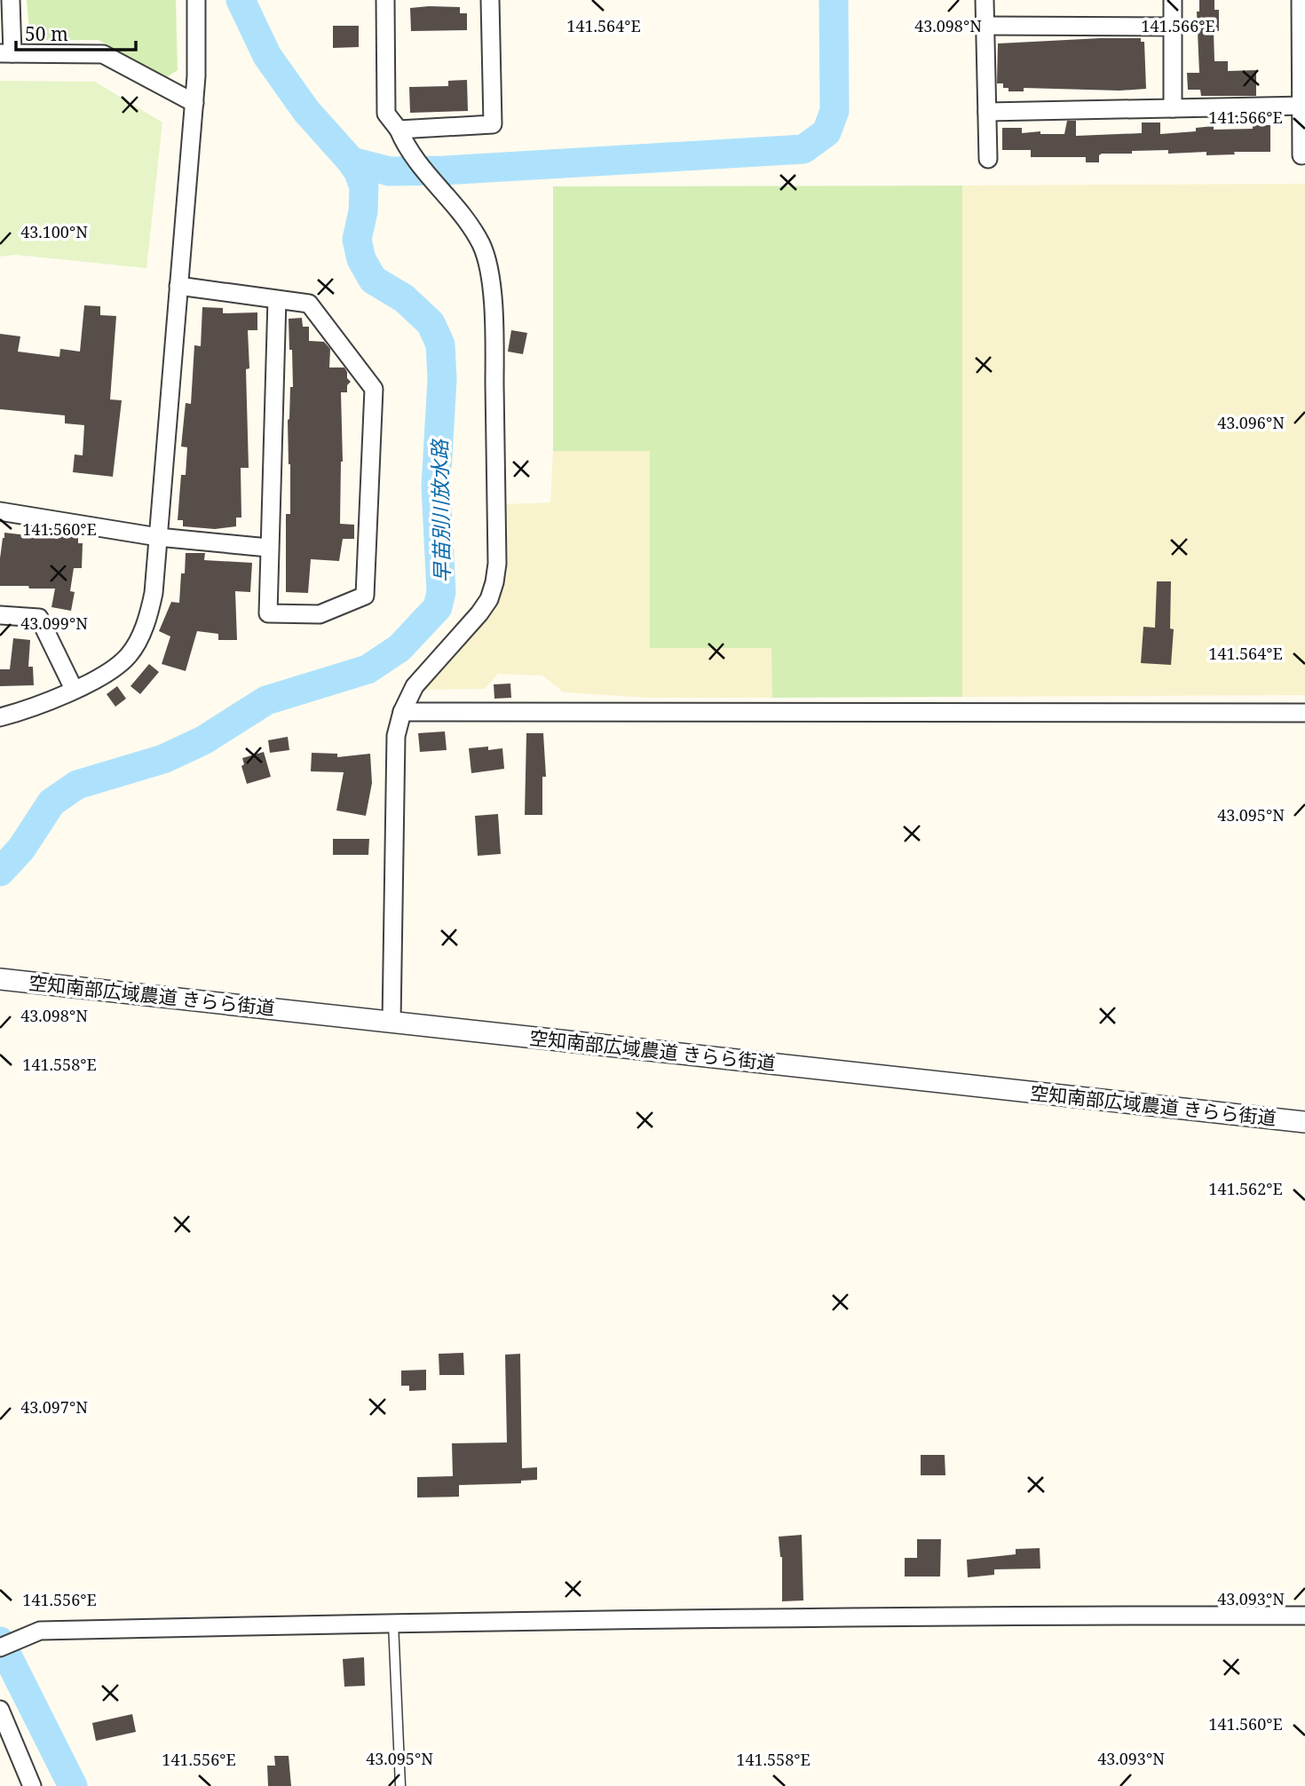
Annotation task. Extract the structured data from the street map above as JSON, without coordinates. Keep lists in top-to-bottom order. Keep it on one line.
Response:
{"streets":{"street":["空知南部広域農道 きらら街道"]},"water":["早苗別川放水路"],"scale_bar":"50 m","coordinates":["141.564°E","141.566°E","43.098°N","43.100°N","43.096°N","141.560°E","43.099°N","43.095°N","141.558°E","141.562°E","43.097°N","43.093°N","141.556°E"]}
